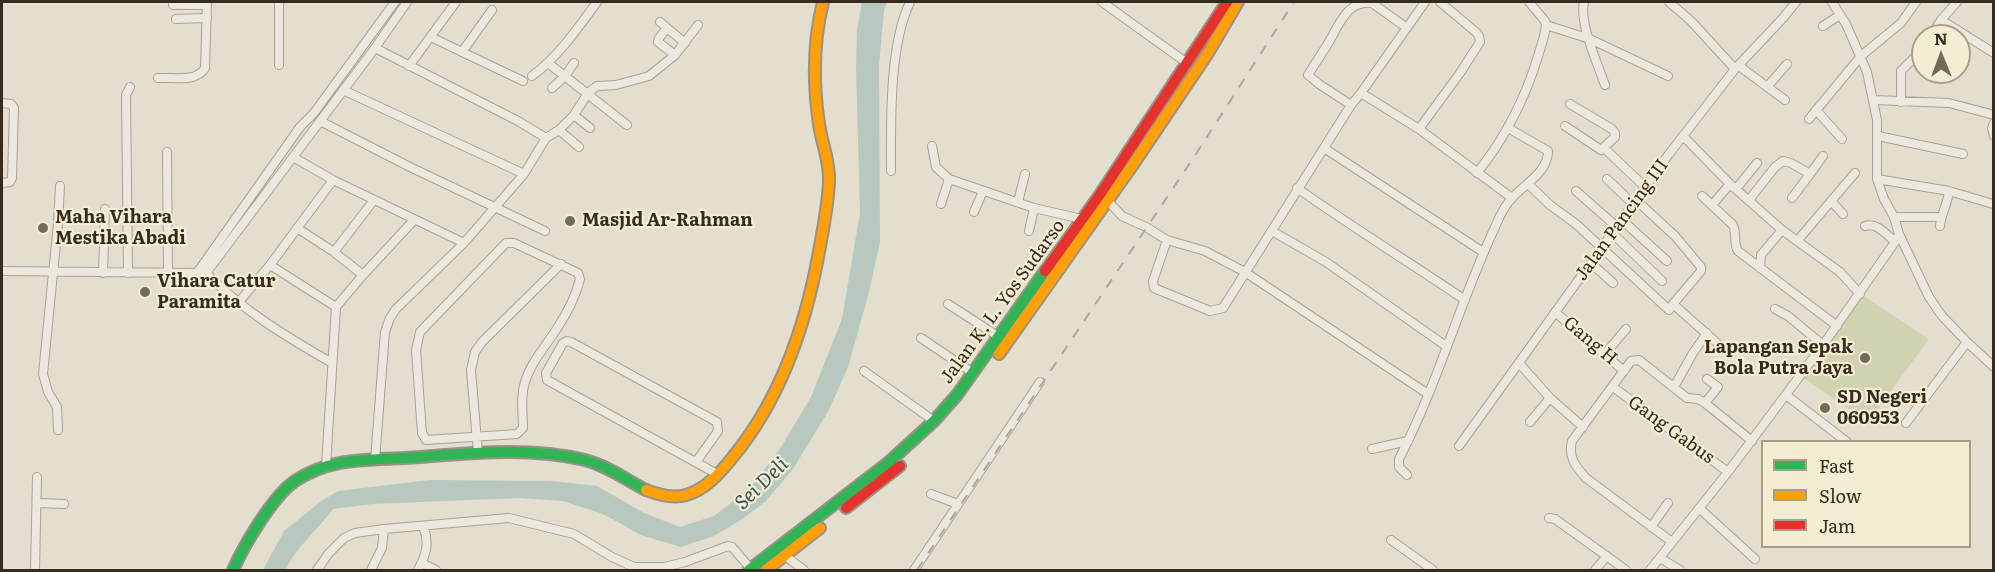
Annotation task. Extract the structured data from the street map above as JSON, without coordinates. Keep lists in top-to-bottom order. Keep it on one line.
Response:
{"streets":{"main road":["Jalan K. L. Yos Sudarso"],"street":["Jalan Pancing III","Gang H","Gang Gabus"]},"crossings":[["Jalan Pancing III","Gang H"]],"water":["Sei Deli"],"places":["Masjid Ar-Rahman","Maha Vihara Mestika Abadi","Vihara Catur Paramita","Lapangan Sepak Bola Putra Jaya","SD Negeri 060953"],"legend":["Fast","Slow","Jam"],"north":"top"}
